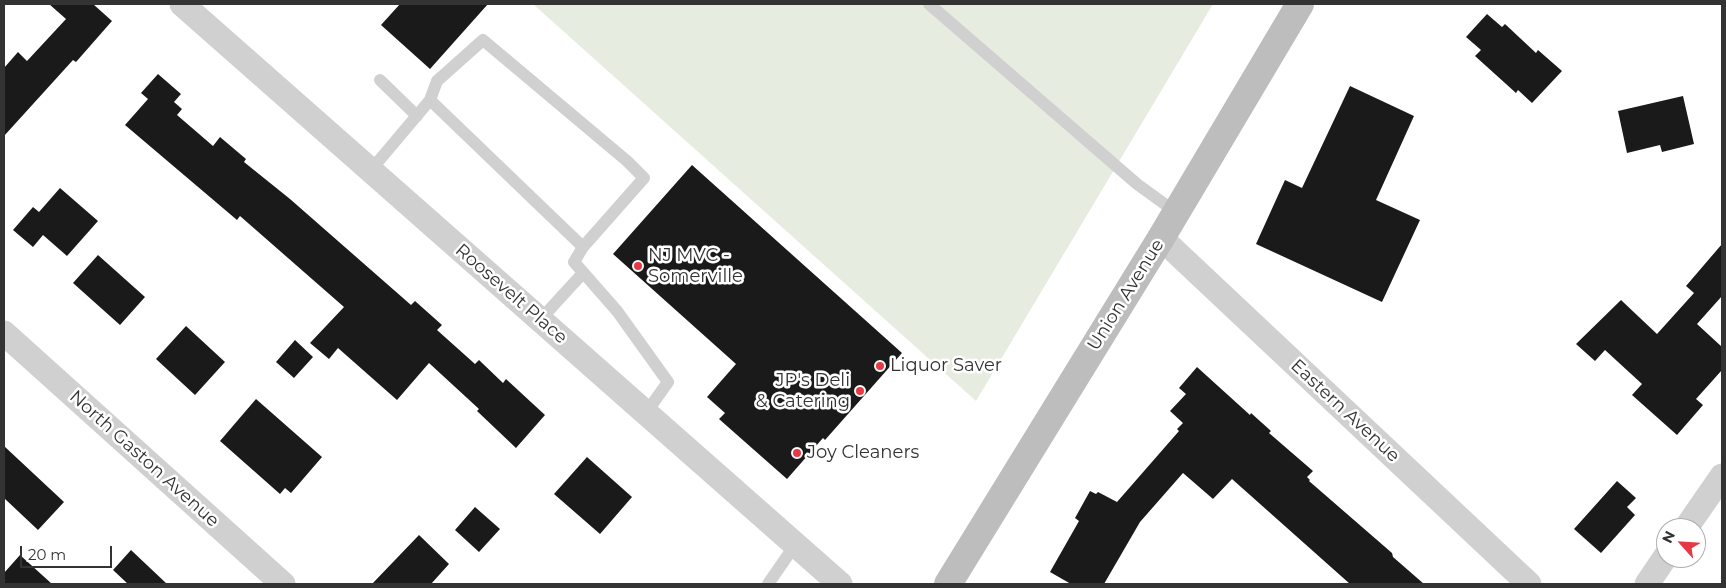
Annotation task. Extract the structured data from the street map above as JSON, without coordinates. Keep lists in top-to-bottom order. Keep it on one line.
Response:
{"streets":{"street":["Roosevelt Place","Union Avenue","Eastern Avenue","North Gaston Avenue"]},"crossings":[["Union Avenue","Eastern Avenue"]],"places":["NJ MVC - Somerville","Liquor Saver","JP's Deli & Catering","Joy Cleaners"],"scale_bar":"20 m","north":"top left"}
